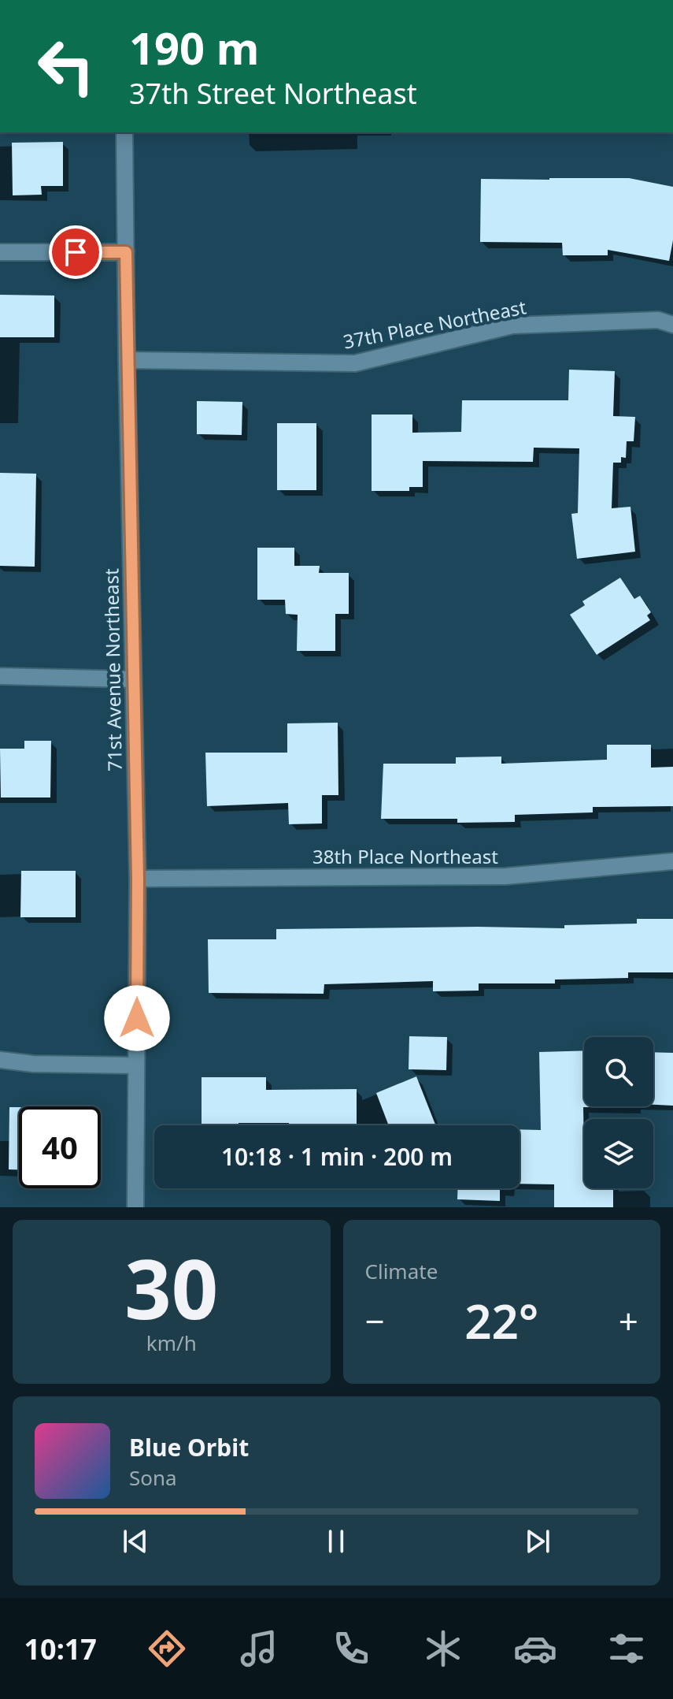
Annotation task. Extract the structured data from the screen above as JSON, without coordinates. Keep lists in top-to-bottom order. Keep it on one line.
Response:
{"streets":{"street":["37th Place Northeast","71st Avenue Northeast","38th Place Northeast"]},"crossings":[["37th Place Northeast","71st Avenue Northeast"],["71st Avenue Northeast","38th Place Northeast"]],"page":{"turn":["190 m","37th Street Northeast"],"limit":"40","trip":"10:18 · 1 min · 200 m","tile":[["30","km/h"],"Climate"],"heat":["−","22°","+"],"song":["Blue Orbit","Sona"],"tabs":"10:17"}}
